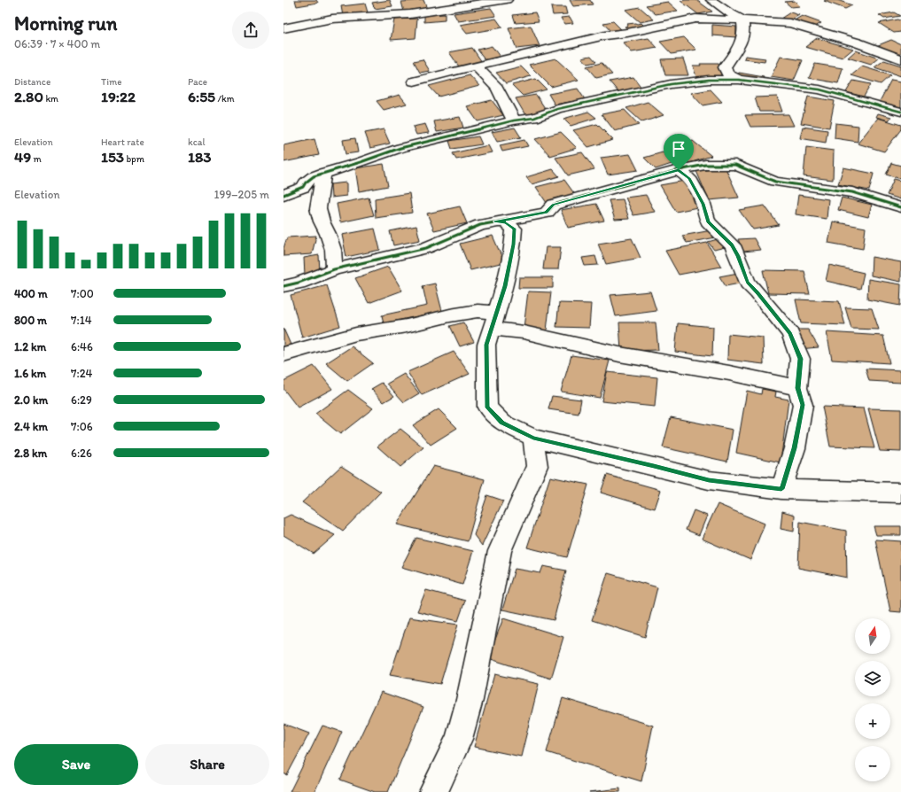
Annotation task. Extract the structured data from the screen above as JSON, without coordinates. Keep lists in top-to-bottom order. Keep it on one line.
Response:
{"north":"top","page":{"heading":["Morning run","06:39 · 7 × 400 m"],"stats":[["Distance","2.80 km"],["Time","19:22"],["Pace","6:55 /km"],["Elevation","49 m"],["Heart rate","153 bpm"],["kcal","183"]],"chart":["Elevation","199–205 m"],"list":[{"name":"400 m","note":"7:00"},{"name":"800 m","note":"7:14"},{"name":"1.2 km","note":"6:46"},{"name":"1.6 km","note":"7:24"},{"name":"2.0 km","note":"6:29"},{"name":"2.4 km","note":"7:06"},{"name":"2.8 km","note":"6:26"}],"map_buttons":["+","−"],"buttons":["Save","Share"]}}
